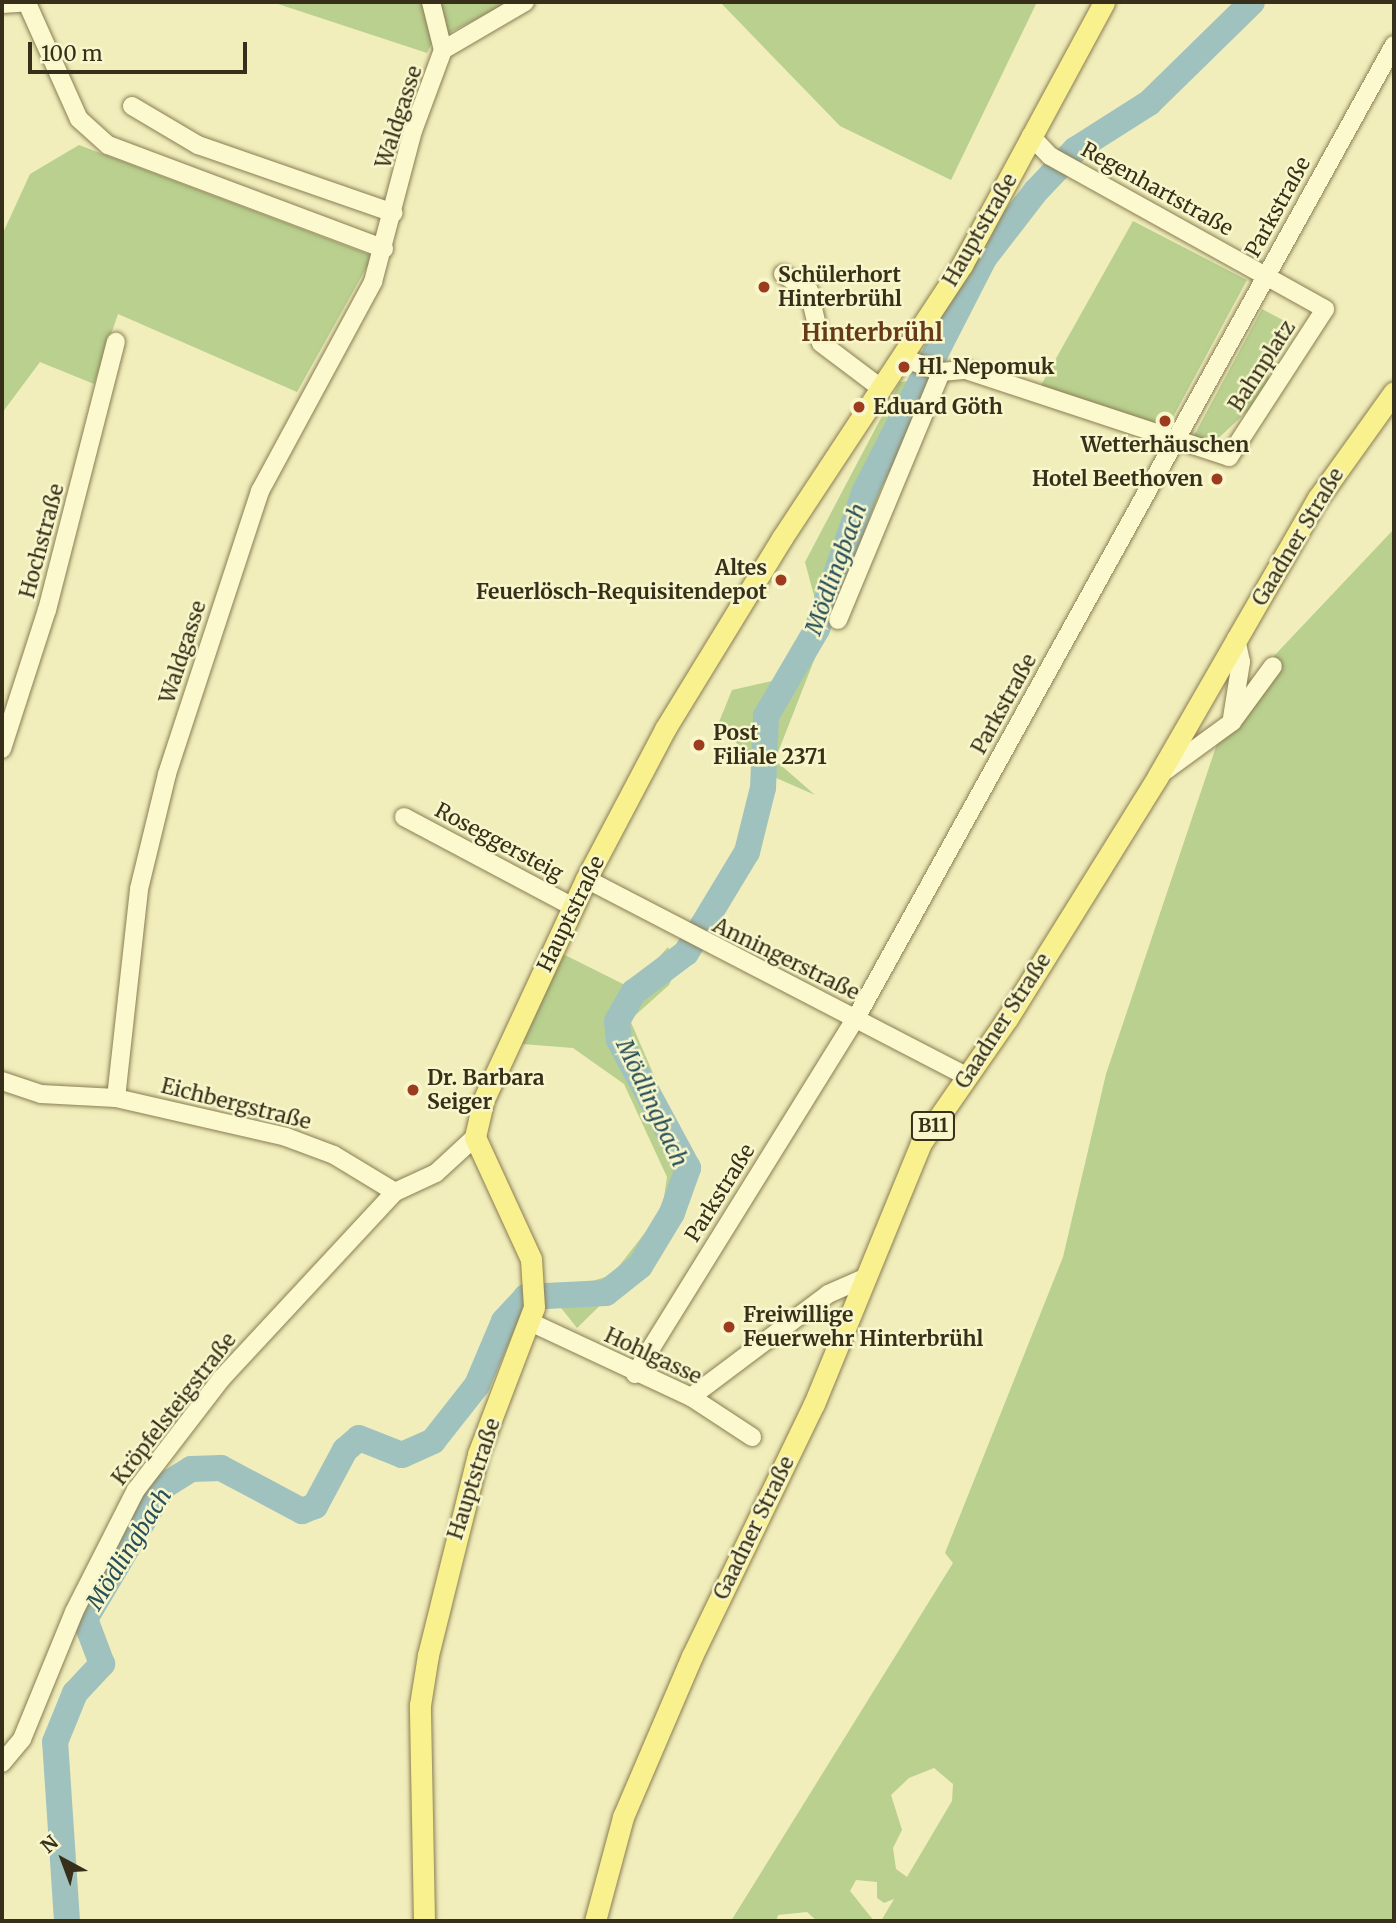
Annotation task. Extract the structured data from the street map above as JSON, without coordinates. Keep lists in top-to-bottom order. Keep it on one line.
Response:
{"streets":{"main road":["Hauptstraße","Gaadner Straße","B11"],"street":["Waldgasse","Regenhartstraße","Parkstraße","Bahnplatz","Hochstraße","Roseggersteig","Anningerstraße","Eichbergstraße","Hohlgasse","Kröpfelsteigstraße"]},"crossings":[["Waldgasse","Eichbergstraße"],["Regenhartstraße","Parkstraße"],["Regenhartstraße","Hauptstraße"],["Regenhartstraße","Bahnplatz"],["Parkstraße","Bahnplatz"],["Parkstraße","Anningerstraße"],["Parkstraße","Hohlgasse"],["Hauptstraße","Roseggersteig"],["Hauptstraße","Anningerstraße"],["Hauptstraße","Hohlgasse"],["Gaadner Straße","Anningerstraße"],["Eichbergstraße","Kröpfelsteigstraße"]],"districts":["Hinterbrühl"],"water":["Mödlingbach"],"places":["Schülerhort Hinterbrühl","Hl. Nepomuk","Eduard Göth","Wetterhäuschen","Hotel Beethoven","Altes Feuerlösch-Requisitendepot","Post Filiale 2371","Dr. Barbara Seiger","Freiwillige Feuerwehr Hinterbrühl"],"scale_bar":"100 m","north":"top left"}
